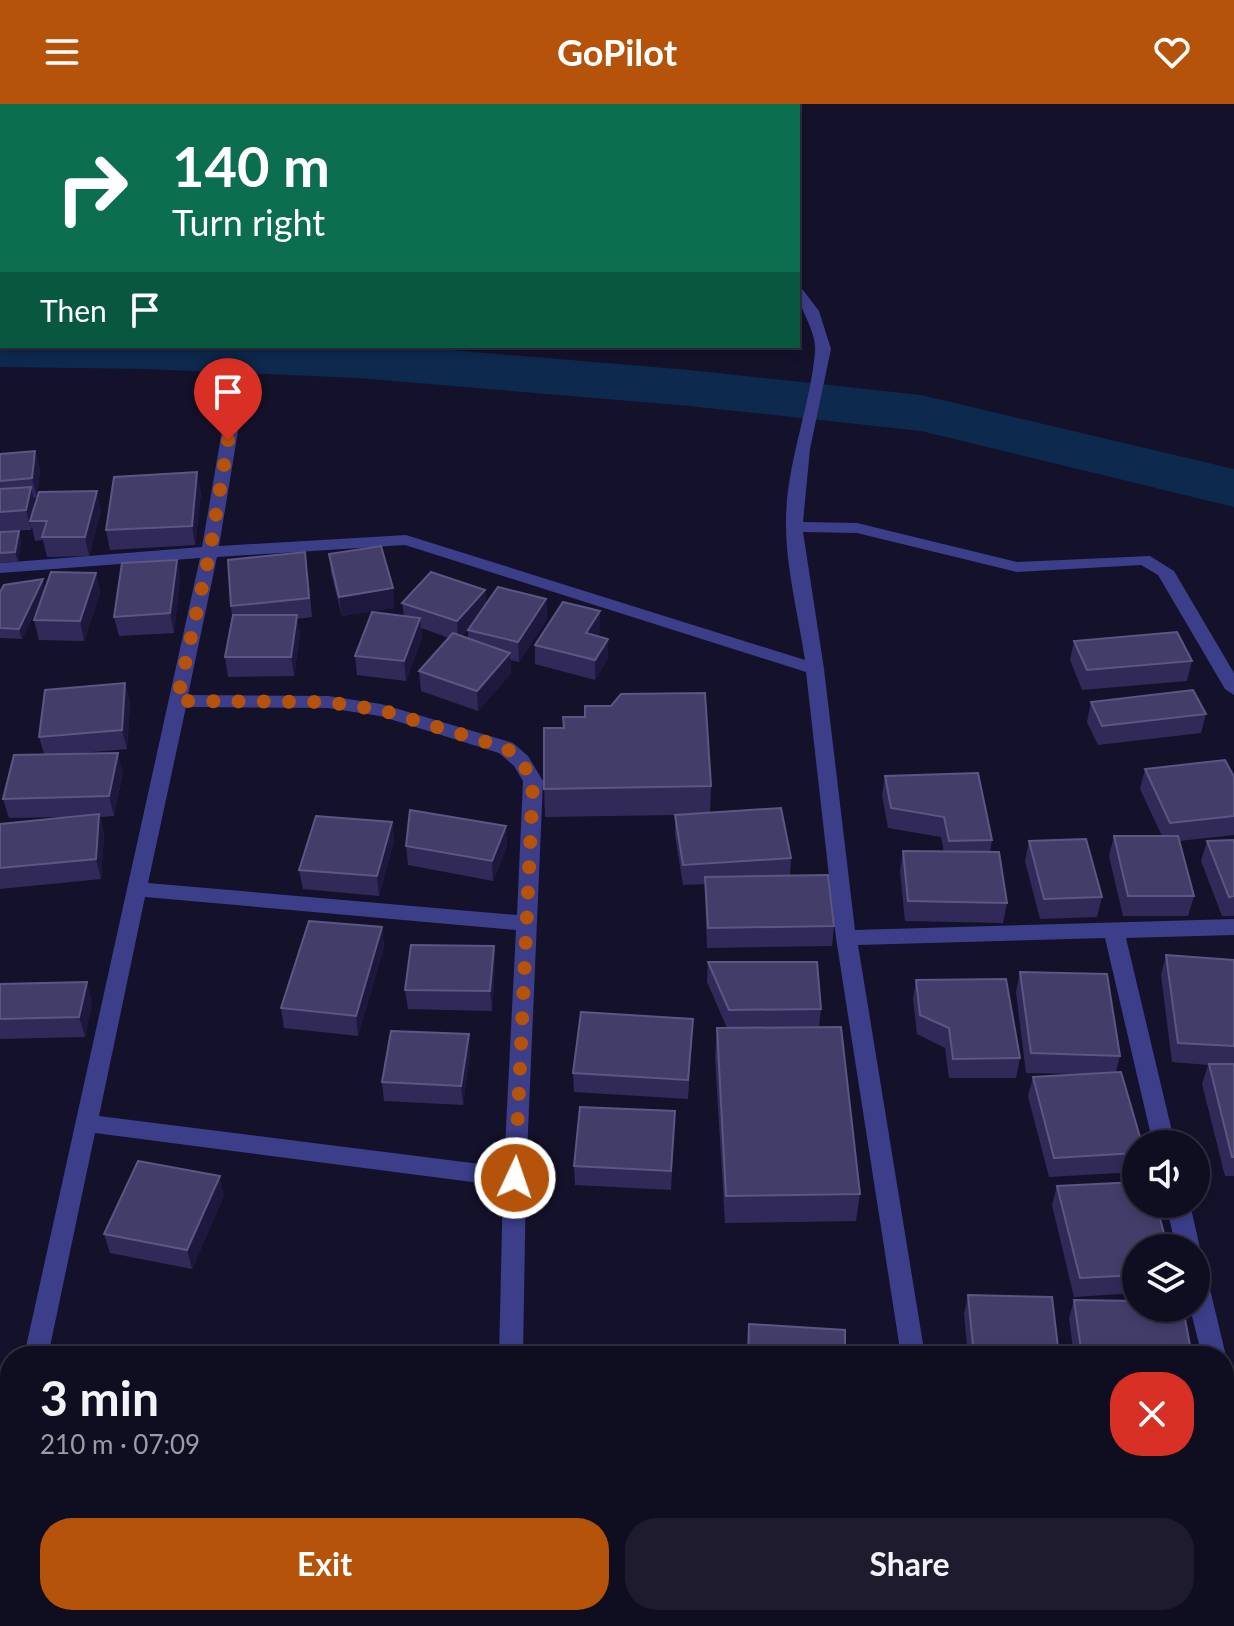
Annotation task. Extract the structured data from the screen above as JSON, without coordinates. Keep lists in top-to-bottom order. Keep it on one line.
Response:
{"page":{"header":"GoPilot","turn":["140 m","Turn right"],"then":"Then","heading":["3 min","210 m · 07:09"],"buttons":["Exit","Share"]}}
